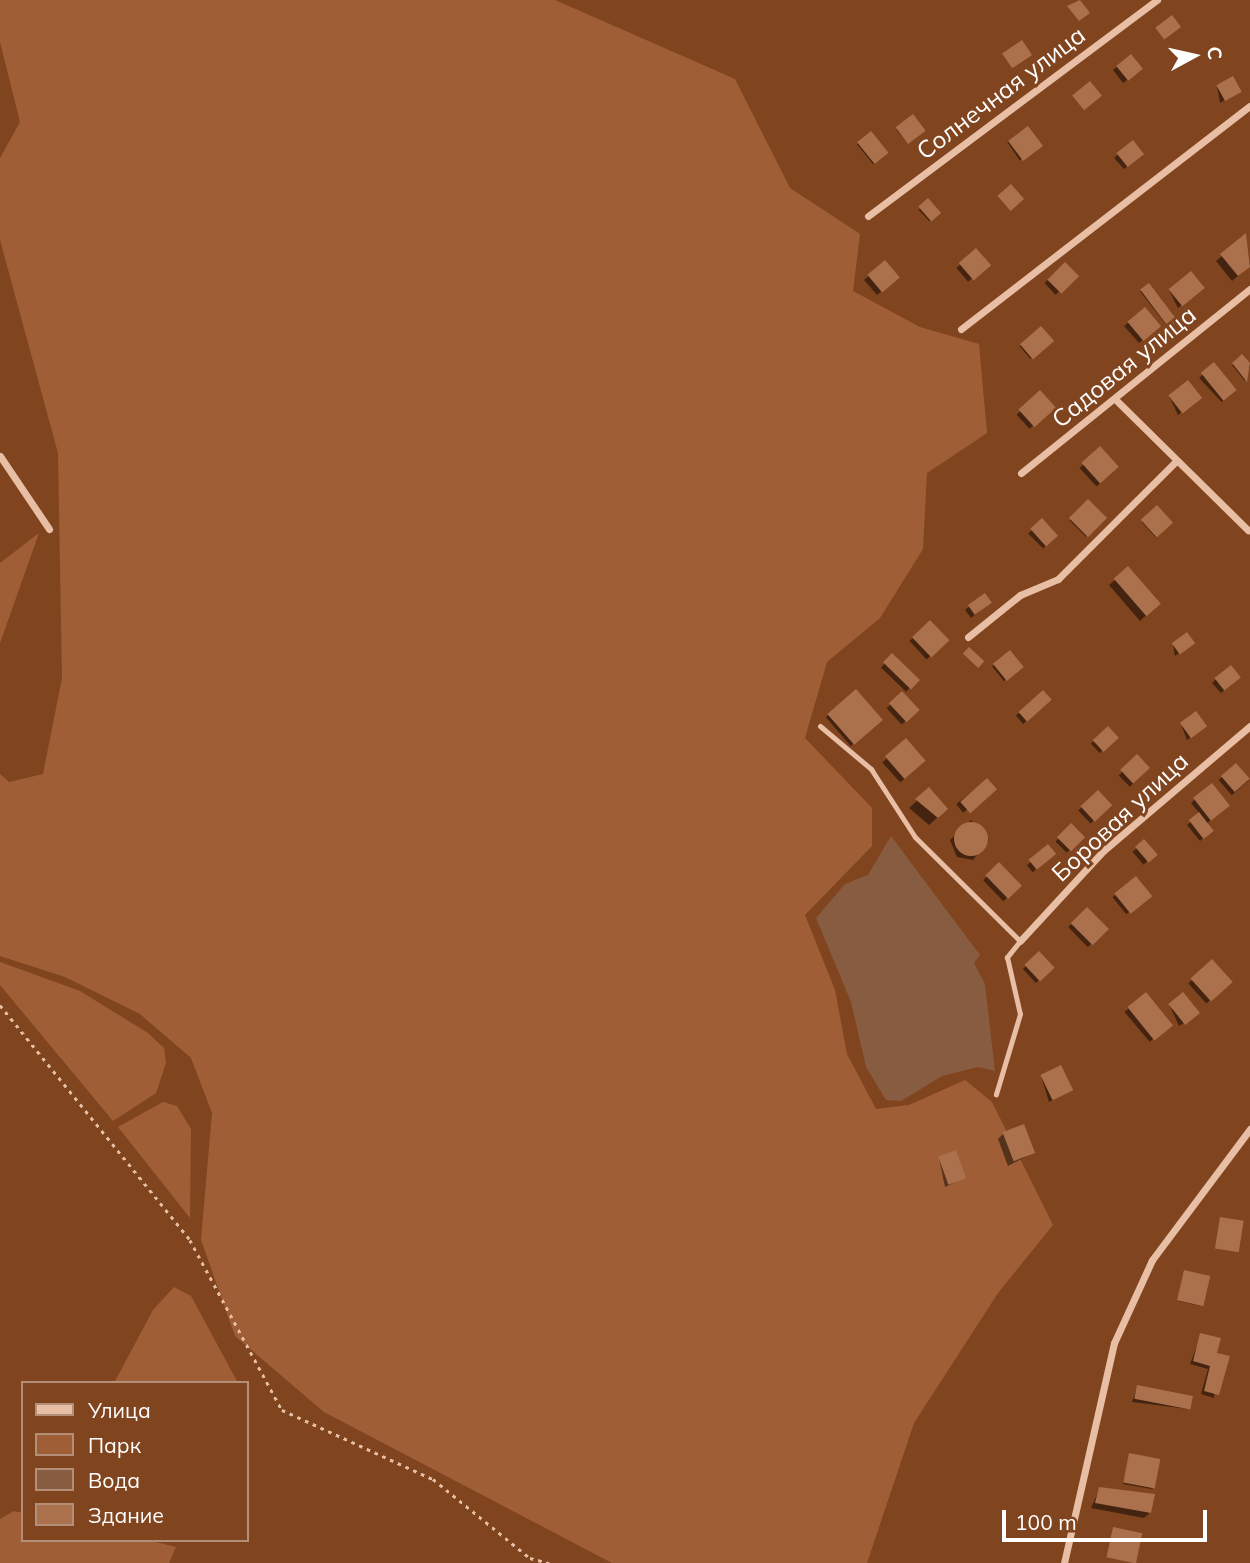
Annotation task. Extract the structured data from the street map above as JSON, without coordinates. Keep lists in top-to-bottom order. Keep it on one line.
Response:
{"streets":{"street":["Солнечная улица","Садовая улица","Боровая улица"]},"legend":["Улица","Парк","Вода","Здание"],"scale_bar":"100 m","north":"right"}
